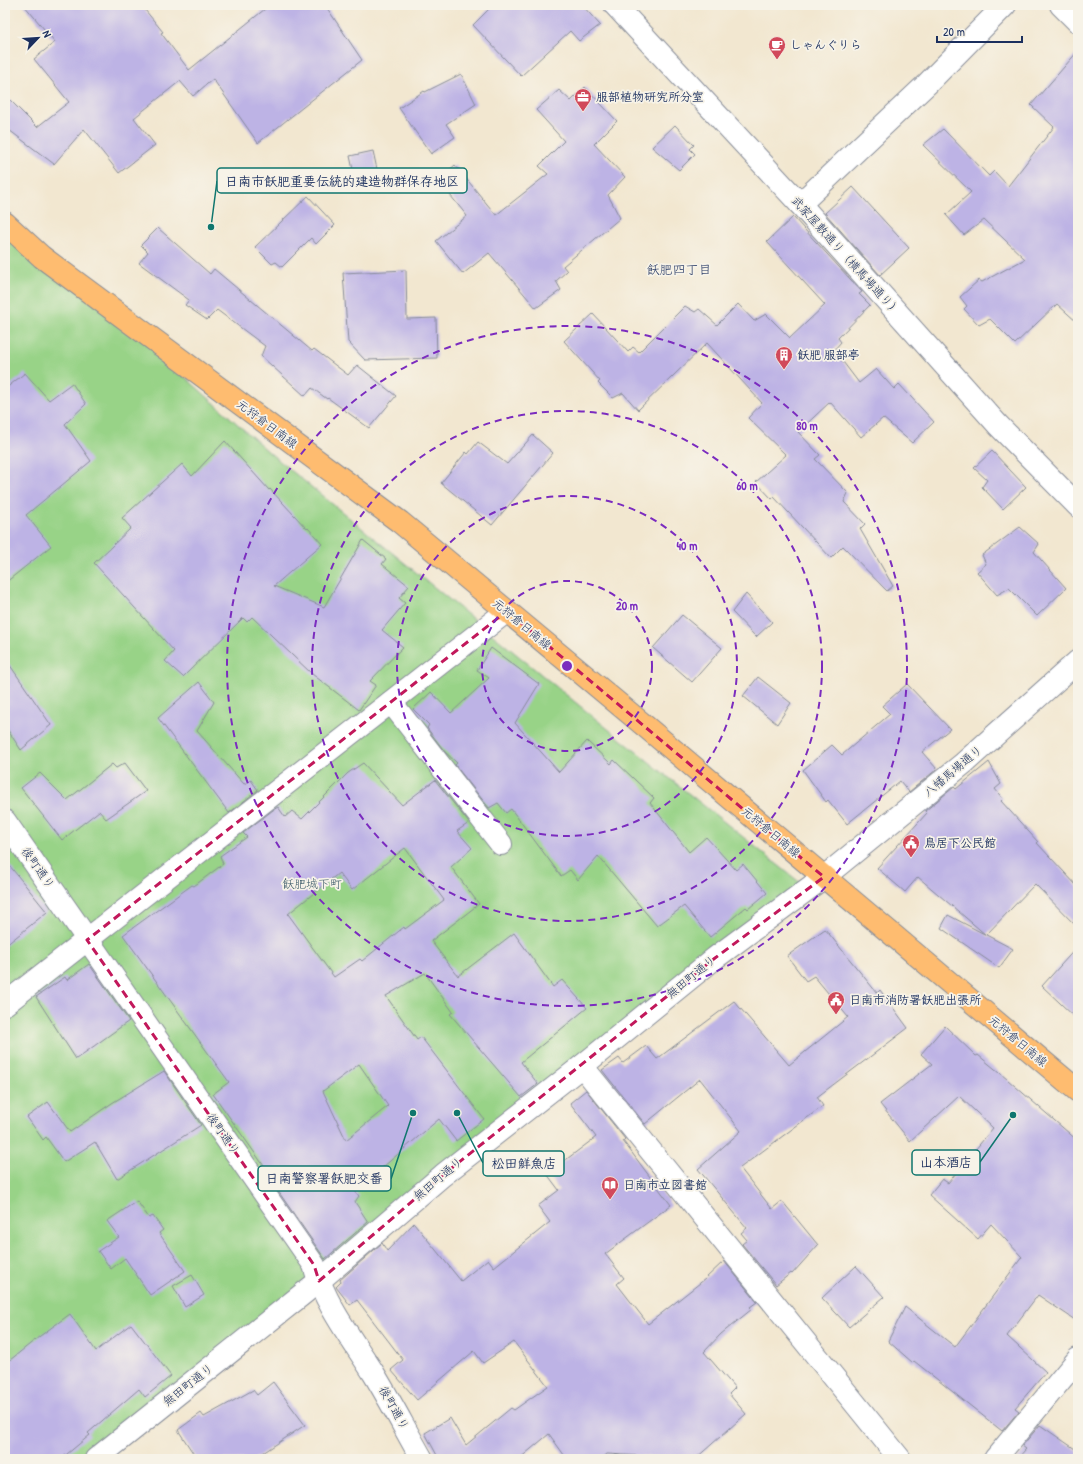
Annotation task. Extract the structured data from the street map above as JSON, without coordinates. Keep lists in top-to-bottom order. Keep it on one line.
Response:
{"streets":{"main road":["元狩倉日南線"],"street":["武家屋敷通り（横馬場通り）","八幡馬場通り","後町通り","無田町通り"]},"crossings":[["元狩倉日南線","八幡馬場通り"],["元狩倉日南線","無田町通り"],["八幡馬場通り","無田町通り"],["後町通り","無田町通り"]],"districts":["飫肥四丁目"],"parks":["飫肥城下町"],"places":{"cafe":["しゃんぐりら"],"office":["服部植物研究所分室"],"other":["日南市飫肥重要伝統的建造物群保存地区","日南警察署飫肥交番","松田鮮魚店","山本酒店"],"building":["飫肥 服部亭"],"public building":["鳥居下公民館","日南市消防署飫肥出張所"],"library":["日南市立図書館"]},"scale_bar":"20 m","north":"top right","rings":["80 m","60 m","40 m","20 m"]}
